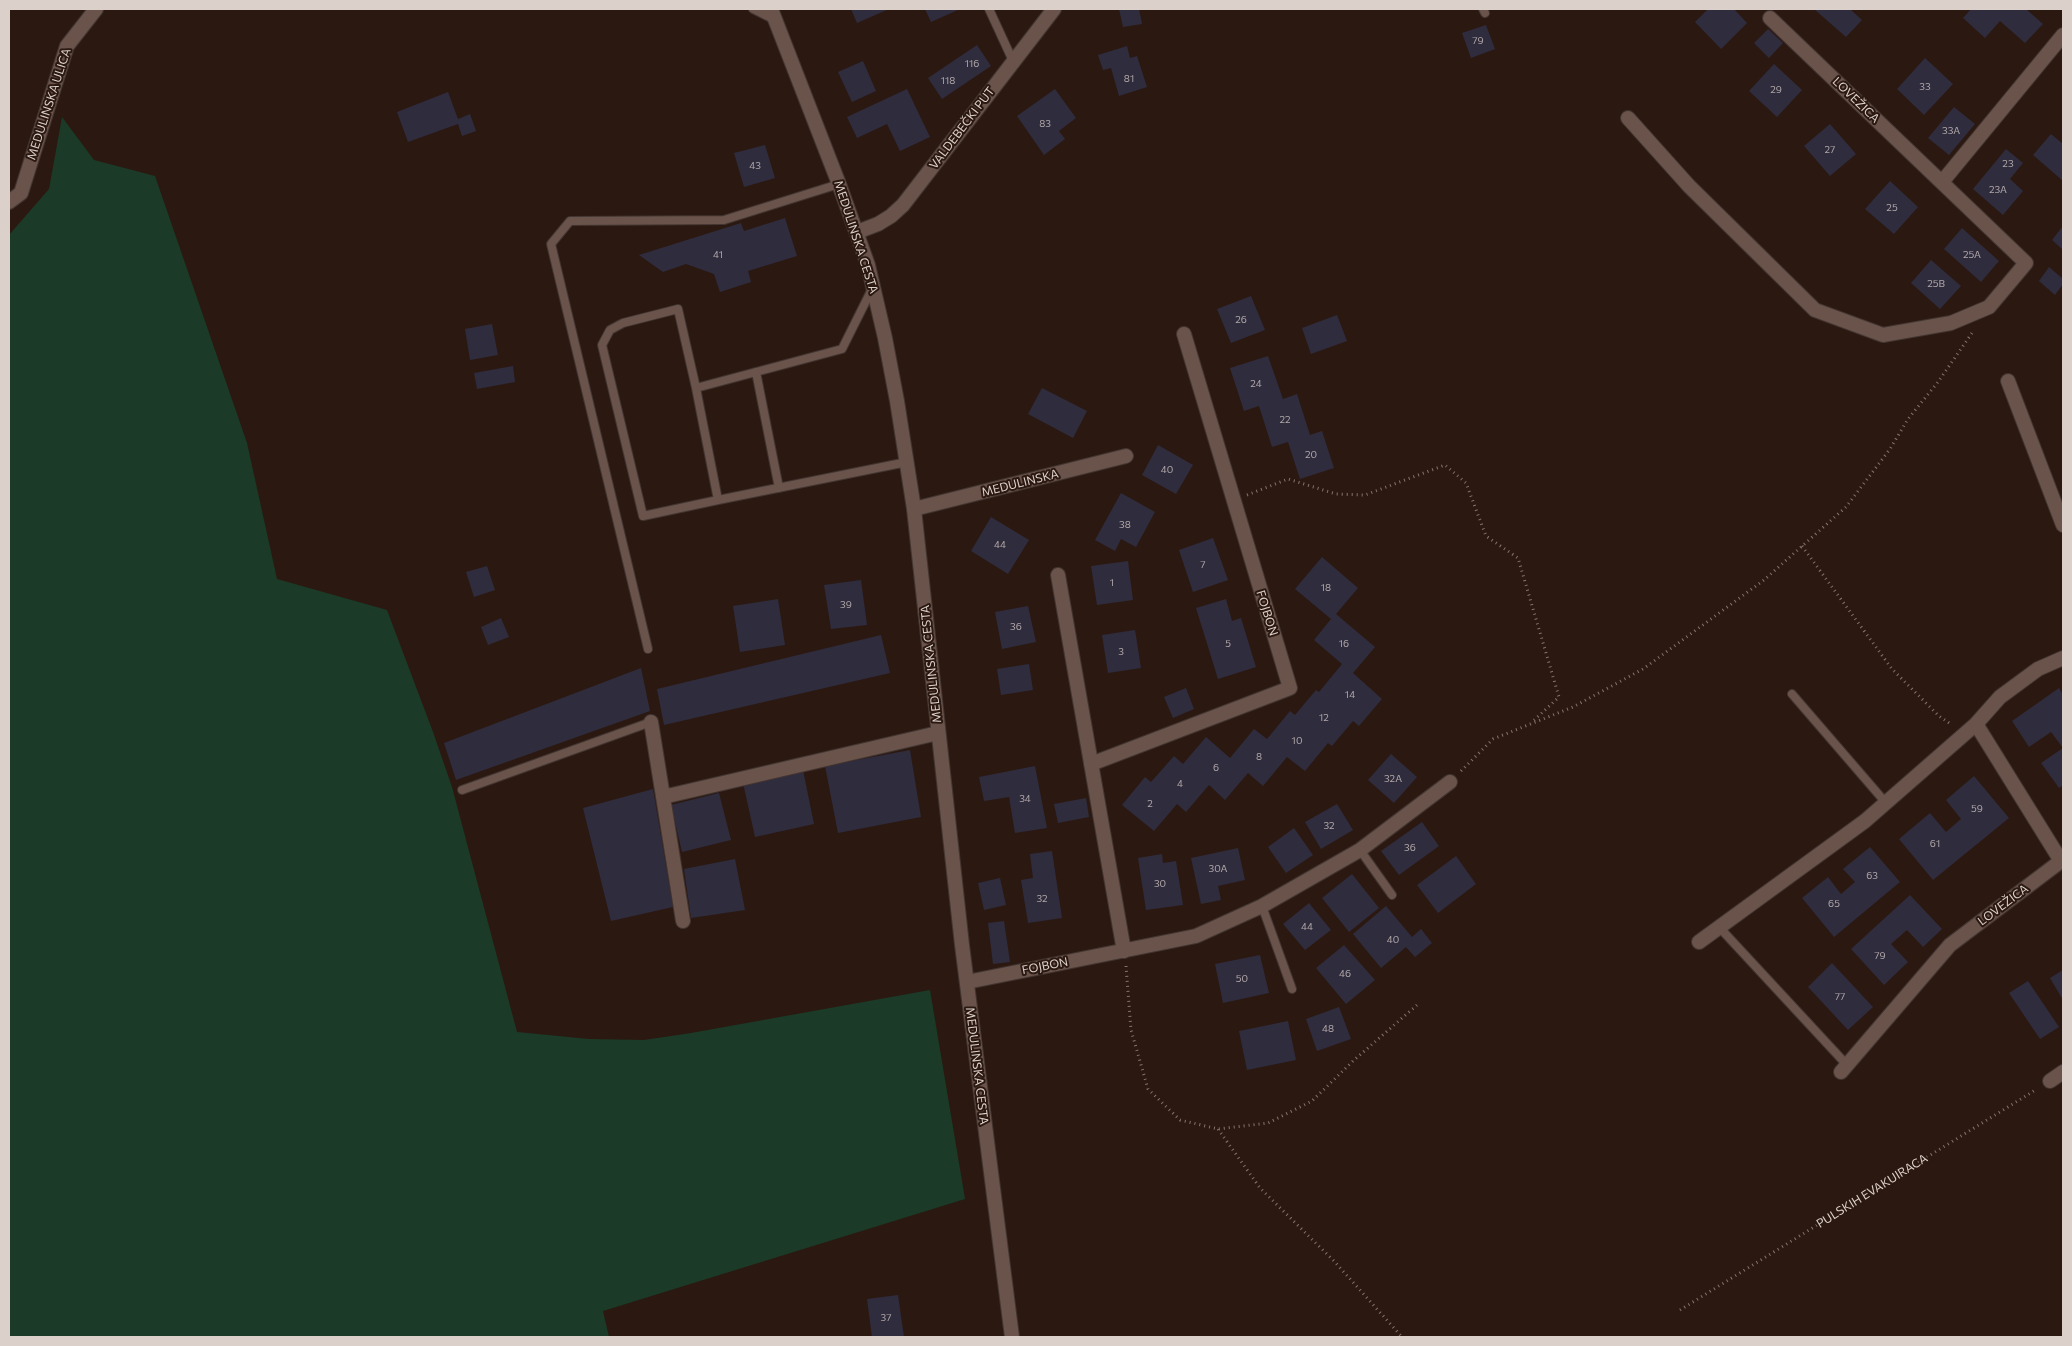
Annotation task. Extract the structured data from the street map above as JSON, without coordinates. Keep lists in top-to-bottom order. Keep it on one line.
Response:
{"streets":{"street":["LOVEŽICA","MEDULINSKA ULICA","VALDEBEČKI PUT","MEDULINSKA CESTA","MEDULINSKA","FOJBON"],"path":["PULSKIH EVAKUIRACA"]},"crossings":[["VALDEBEČKI PUT","MEDULINSKA CESTA"],["MEDULINSKA CESTA","MEDULINSKA"],["MEDULINSKA CESTA","FOJBON"]],"house_numbers":["79","116","81","118","33","29","83","33A","27","23","43","23A","25","41","25A","25B","26","24","22","20","40","38","44","7","1","18","39","36","5","16","3","14","12","10","8","6","32A","4","34","2","59","32","61","36","30A","63","30","32","65","44","40","79","46","50","77","48","37"]}
